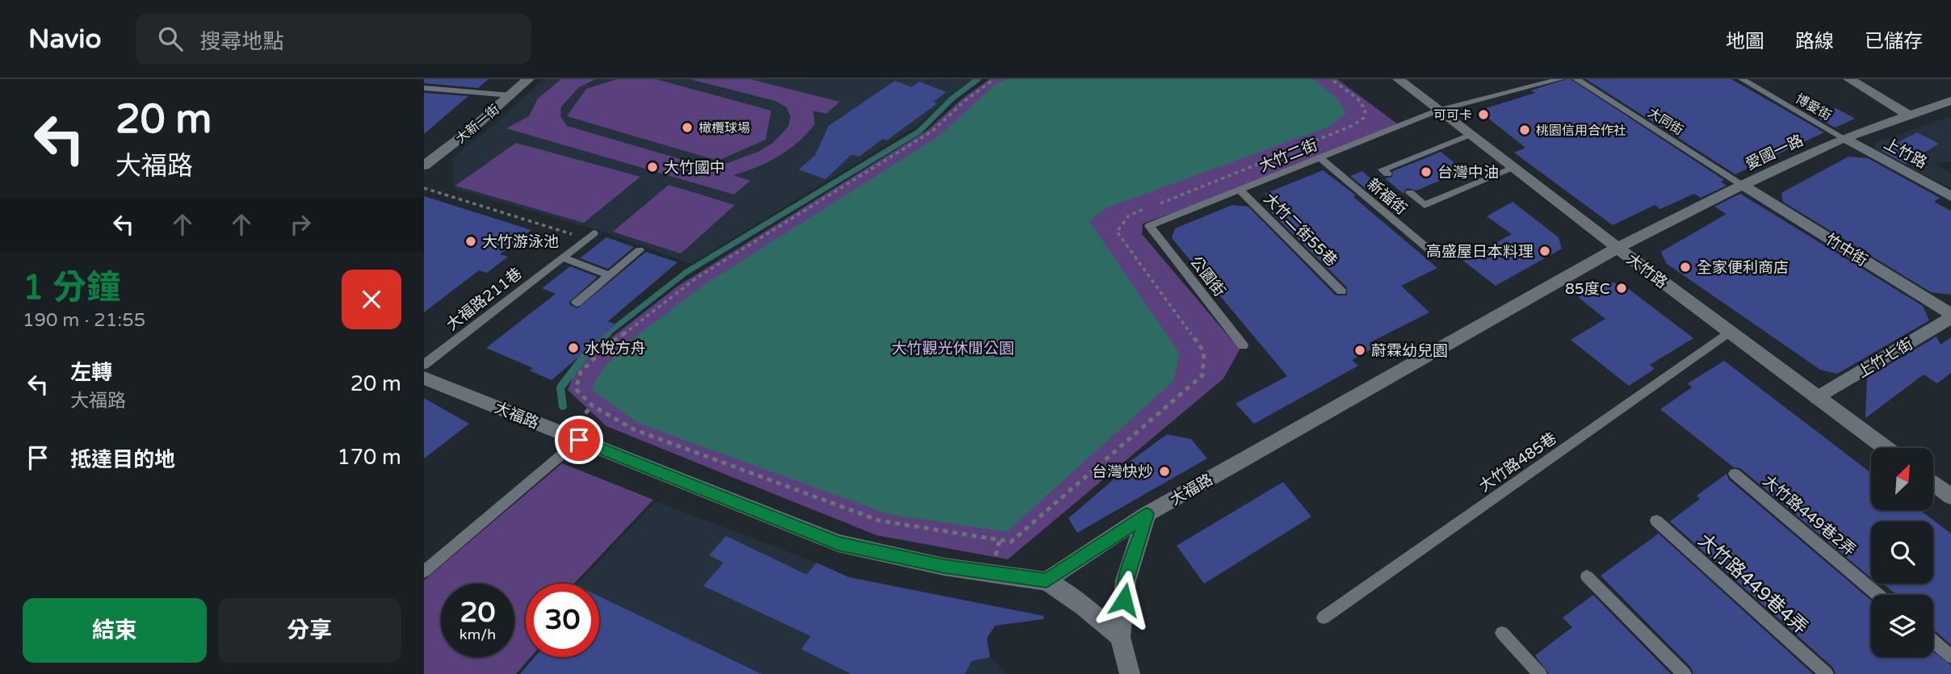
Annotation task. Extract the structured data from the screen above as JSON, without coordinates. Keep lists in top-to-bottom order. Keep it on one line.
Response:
{"streets":{"street":["大新一街","愛國一路","上竹路","竹中街","大竹路","上竹七街","大福路"],"lane":["博愛街","大同街","大竹二街","新福街","大竹二街55巷","公園街","大福路211巷","大竹路485巷","大竹路449巷2弄","大竹路449巷4弄"]},"crossings":[["博愛街","愛國一路"],["博愛街","上竹路"],["大同街","愛國一路"],["大同街","竹中街"],["愛國一路","上竹路"],["愛國一路","竹中街"],["愛國一路","大竹路"],["愛國一路","大福路"],["大竹二街","新福街"],["大竹二街","大竹二街55巷"],["大竹二街","大竹路"],["大竹二街","公園街"],["竹中街","上竹七街"],["大竹路","上竹七街"],["大竹路","大福路"],["大竹路","大竹路485巷"]],"parks":["大竹觀光休閒公園"],"places":["可可卡","橄欖球場","桃園信用合作社","大竹國中","台灣中油","大竹游泳池","高盛屋日本料理","全家便利商店","85度C","水悅方舟","蔚霖幼兒園","台灣快炒"],"north":"top right","page":{"header":"Navio","search":"搜尋地點","nav":["地圖","路線","已儲存"],"turn":["20 m","大福路"],"heading":["1 分鐘","190 m · 21:55"],"list":[{"name":"左轉","note":"大福路","value":"20 m"},{"name":"抵達目的地","value":"170 m"}],"speed":"20 km/h","limit":"30","buttons":["結束","分享"]}}
